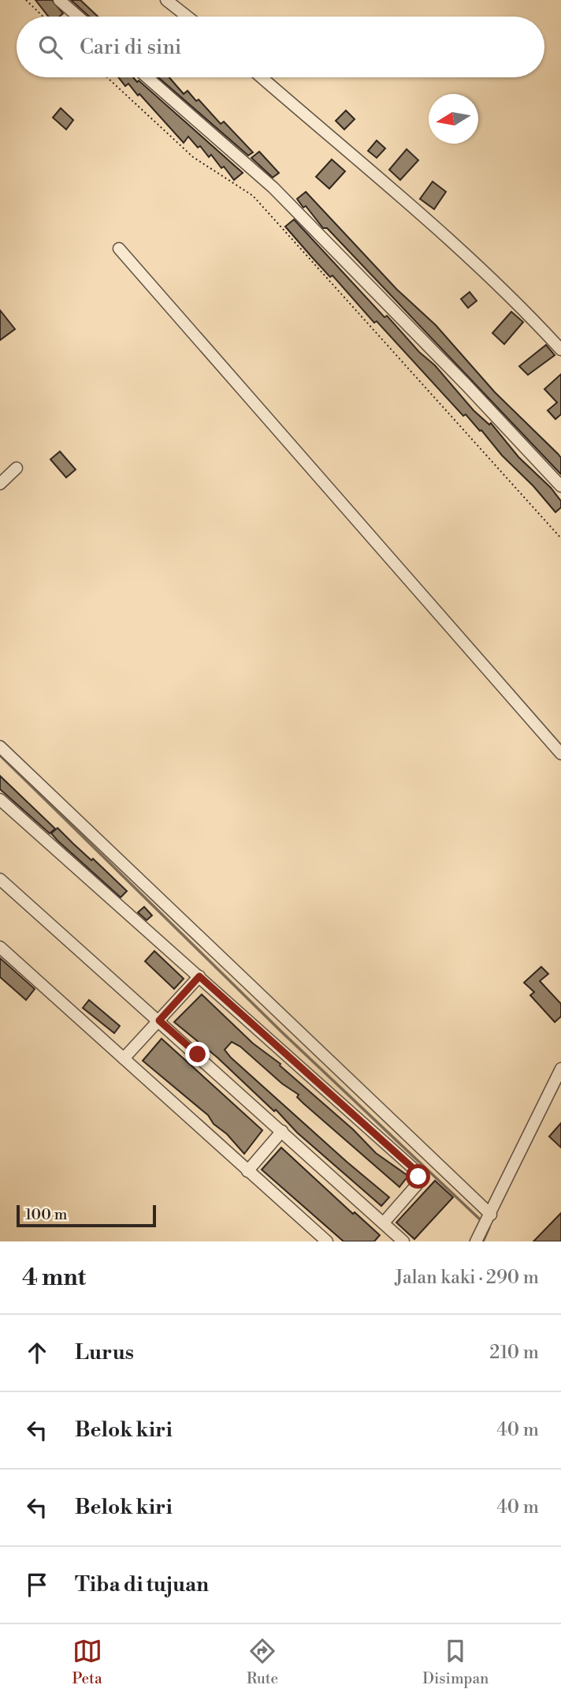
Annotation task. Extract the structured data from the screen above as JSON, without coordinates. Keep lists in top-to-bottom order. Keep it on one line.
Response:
{"scale_bar":"100 m","north":"left","page":{"search":"Cari di sini","scale":"100 m","heading":["4 mnt","Jalan kaki · 290 m"],"list":[["Lurus","210 m"],["Belok kiri","40 m"],["Belok kiri","40 m"],"Tiba di tujuan"],"nav":["Peta","Rute","Disimpan"]}}
